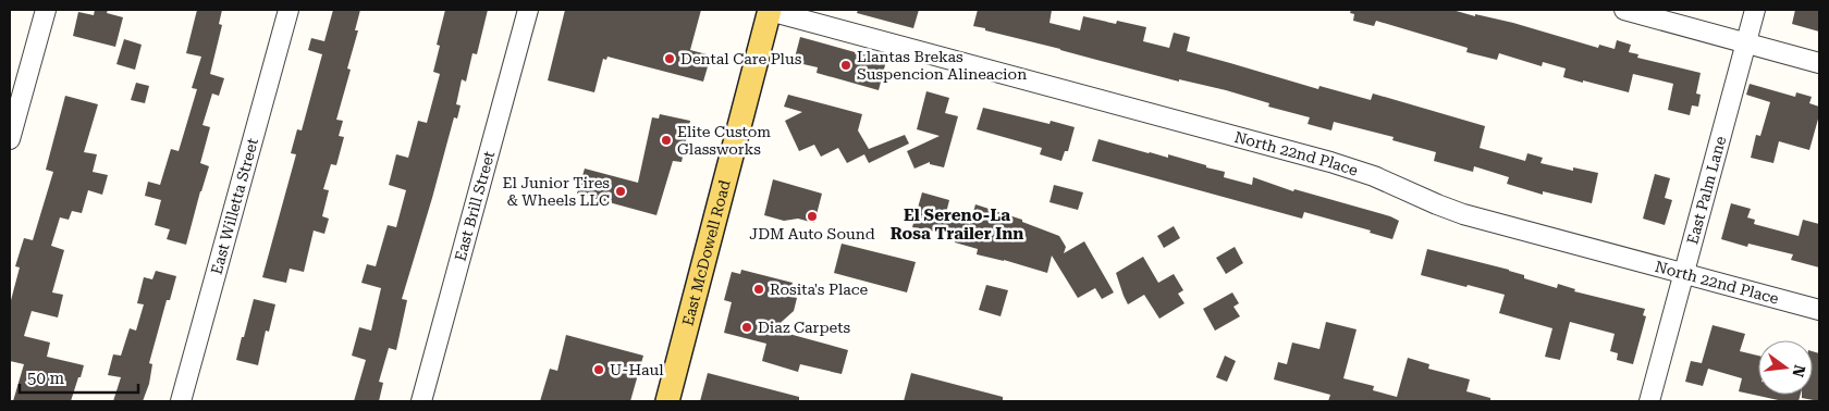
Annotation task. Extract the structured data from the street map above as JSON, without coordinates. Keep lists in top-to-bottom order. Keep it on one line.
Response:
{"streets":{"main road":["East McDowell Road"],"street":["North 22nd Place","East Palm Lane","East Willetta Street","East Brill Street"]},"crossings":[["North 22nd Place","East Palm Lane"],["North 22nd Place","East McDowell Road"]],"districts":["El Sereno-La Rosa Trailer Inn"],"places":["Dental Care Plus","Llantas Brekas Suspencion Alineacion","Elite Custom Glassworks","El Junior Tires & Wheels LLC","JDM Auto Sound","Rosita's Place","Diaz Carpets","U-Haul"],"scale_bar":"50 m","north":"right"}
